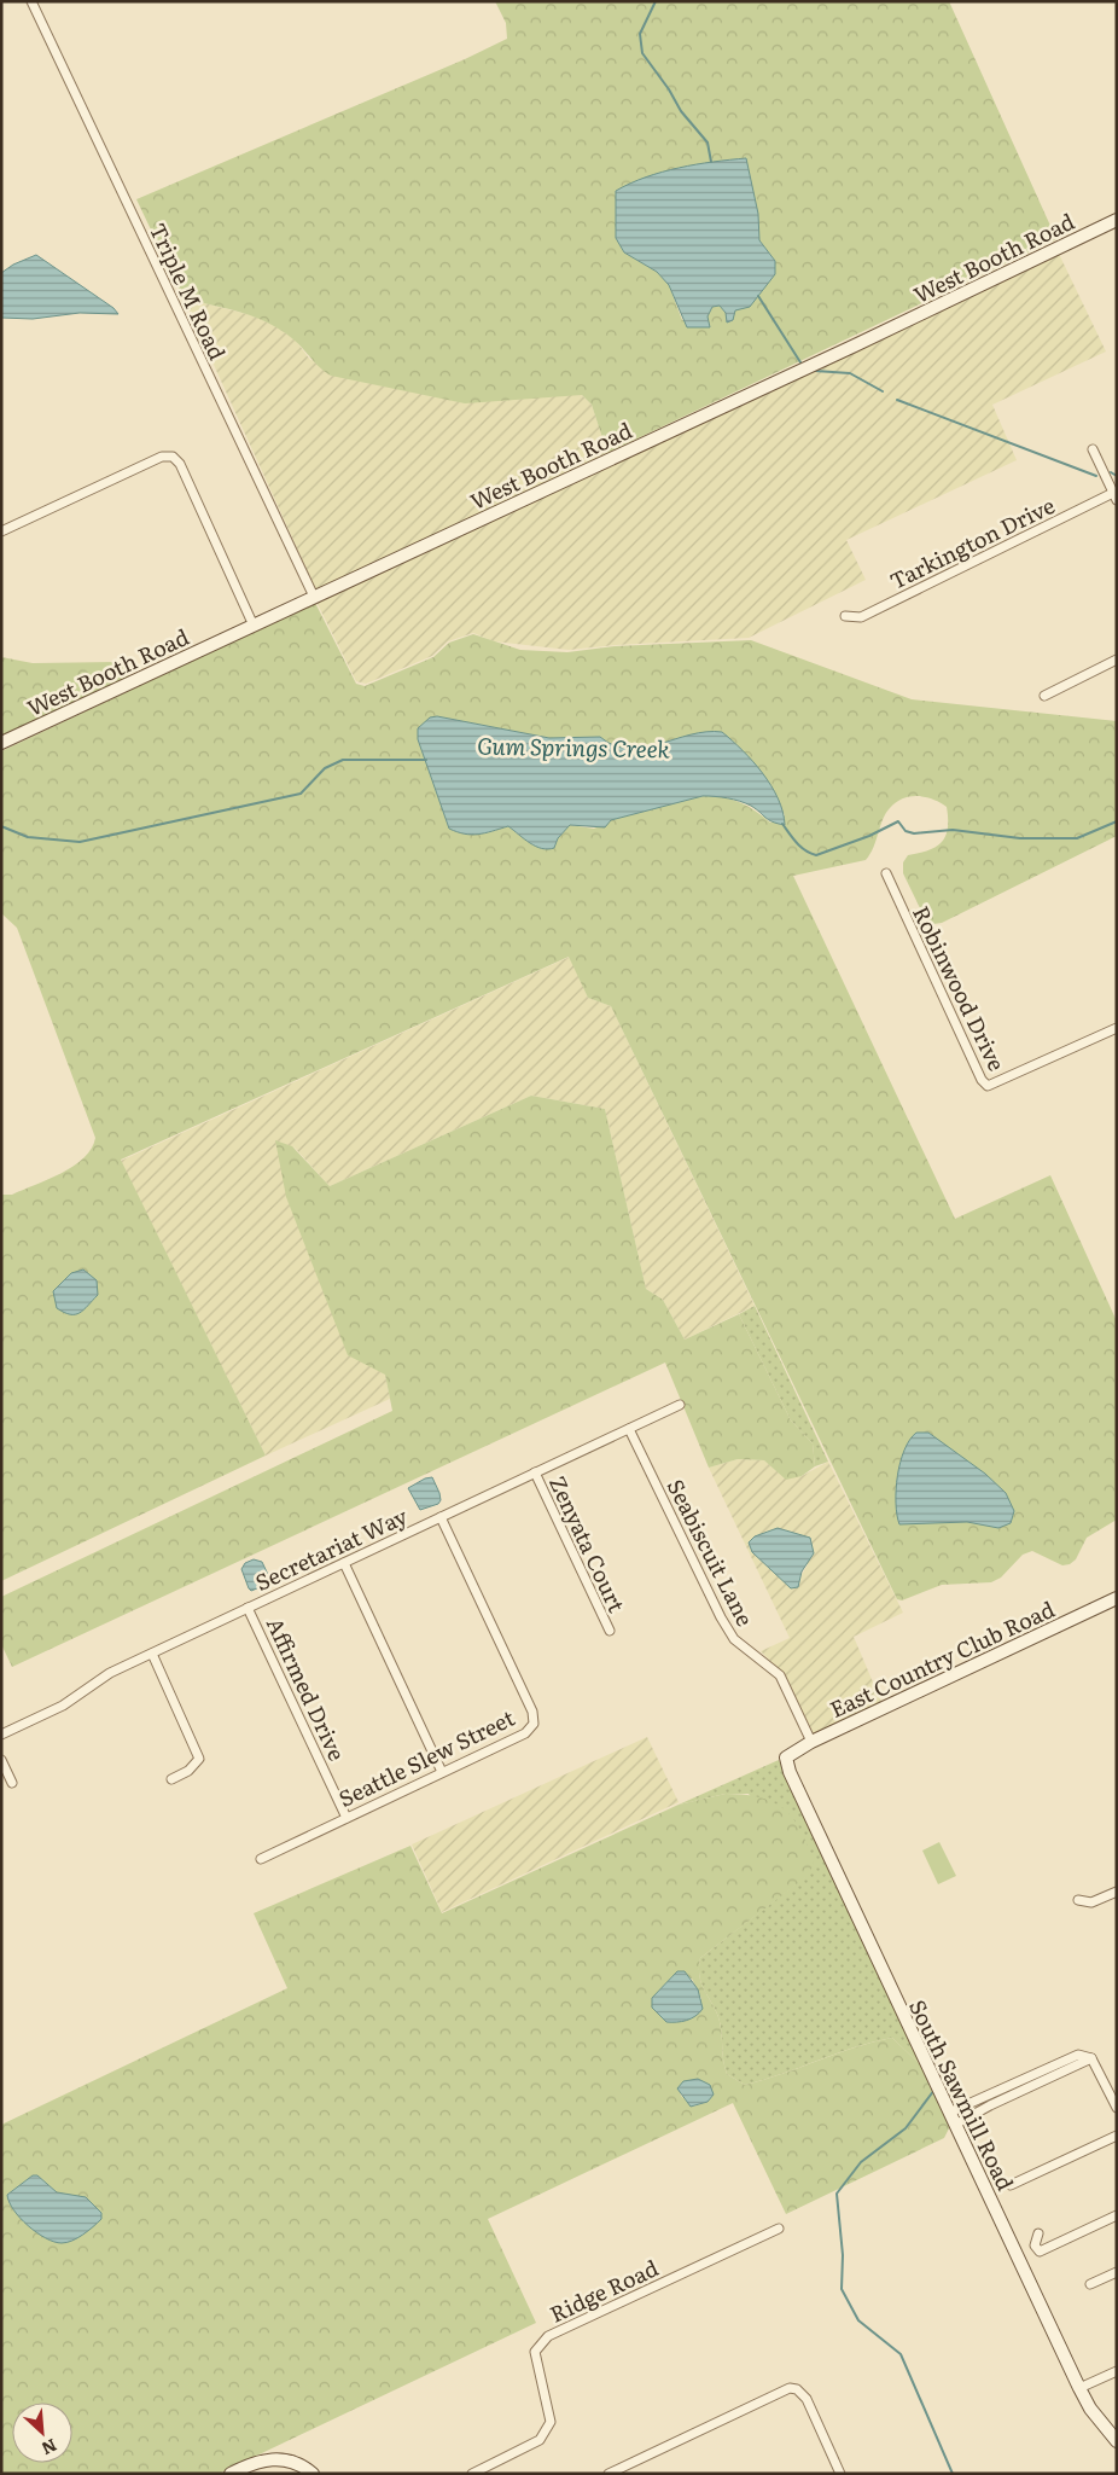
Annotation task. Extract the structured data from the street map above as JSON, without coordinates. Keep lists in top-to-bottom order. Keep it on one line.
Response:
{"streets":{"street":["West Booth Road","Triple M Road","Tarkington Drive","Robinwood Drive","Zenyata Court","Secretariat Way","Seabiscuit Lane","East Country Club Road","Affirmed Drive","Seattle Slew Street","South Sawmill Road","Ridge Road"]},"crossings":[["West Booth Road","Triple M Road"],["Zenyata Court","Secretariat Way"],["Secretariat Way","Seabiscuit Lane"],["Secretariat Way","Affirmed Drive"],["Secretariat Way","Seattle Slew Street"],["Seabiscuit Lane","East Country Club Road"],["East Country Club Road","South Sawmill Road"],["Affirmed Drive","Seattle Slew Street"]],"water":["Gum Springs Creek"],"north":"bottom right"}
